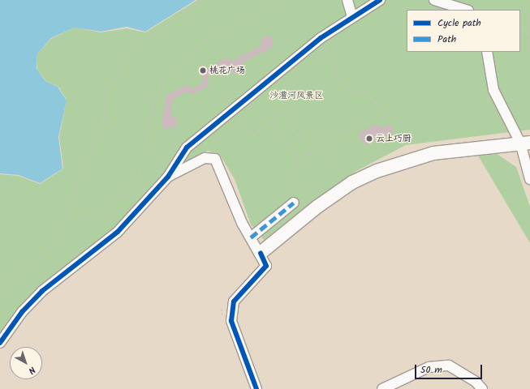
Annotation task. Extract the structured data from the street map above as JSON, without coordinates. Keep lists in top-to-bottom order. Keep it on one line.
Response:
{"parks":["沙澧河风景区"],"places":["桃花广场","云上巧厨"],"legend":["Cycle path","Path"],"scale_bar":"50 m","north":"bottom right"}
